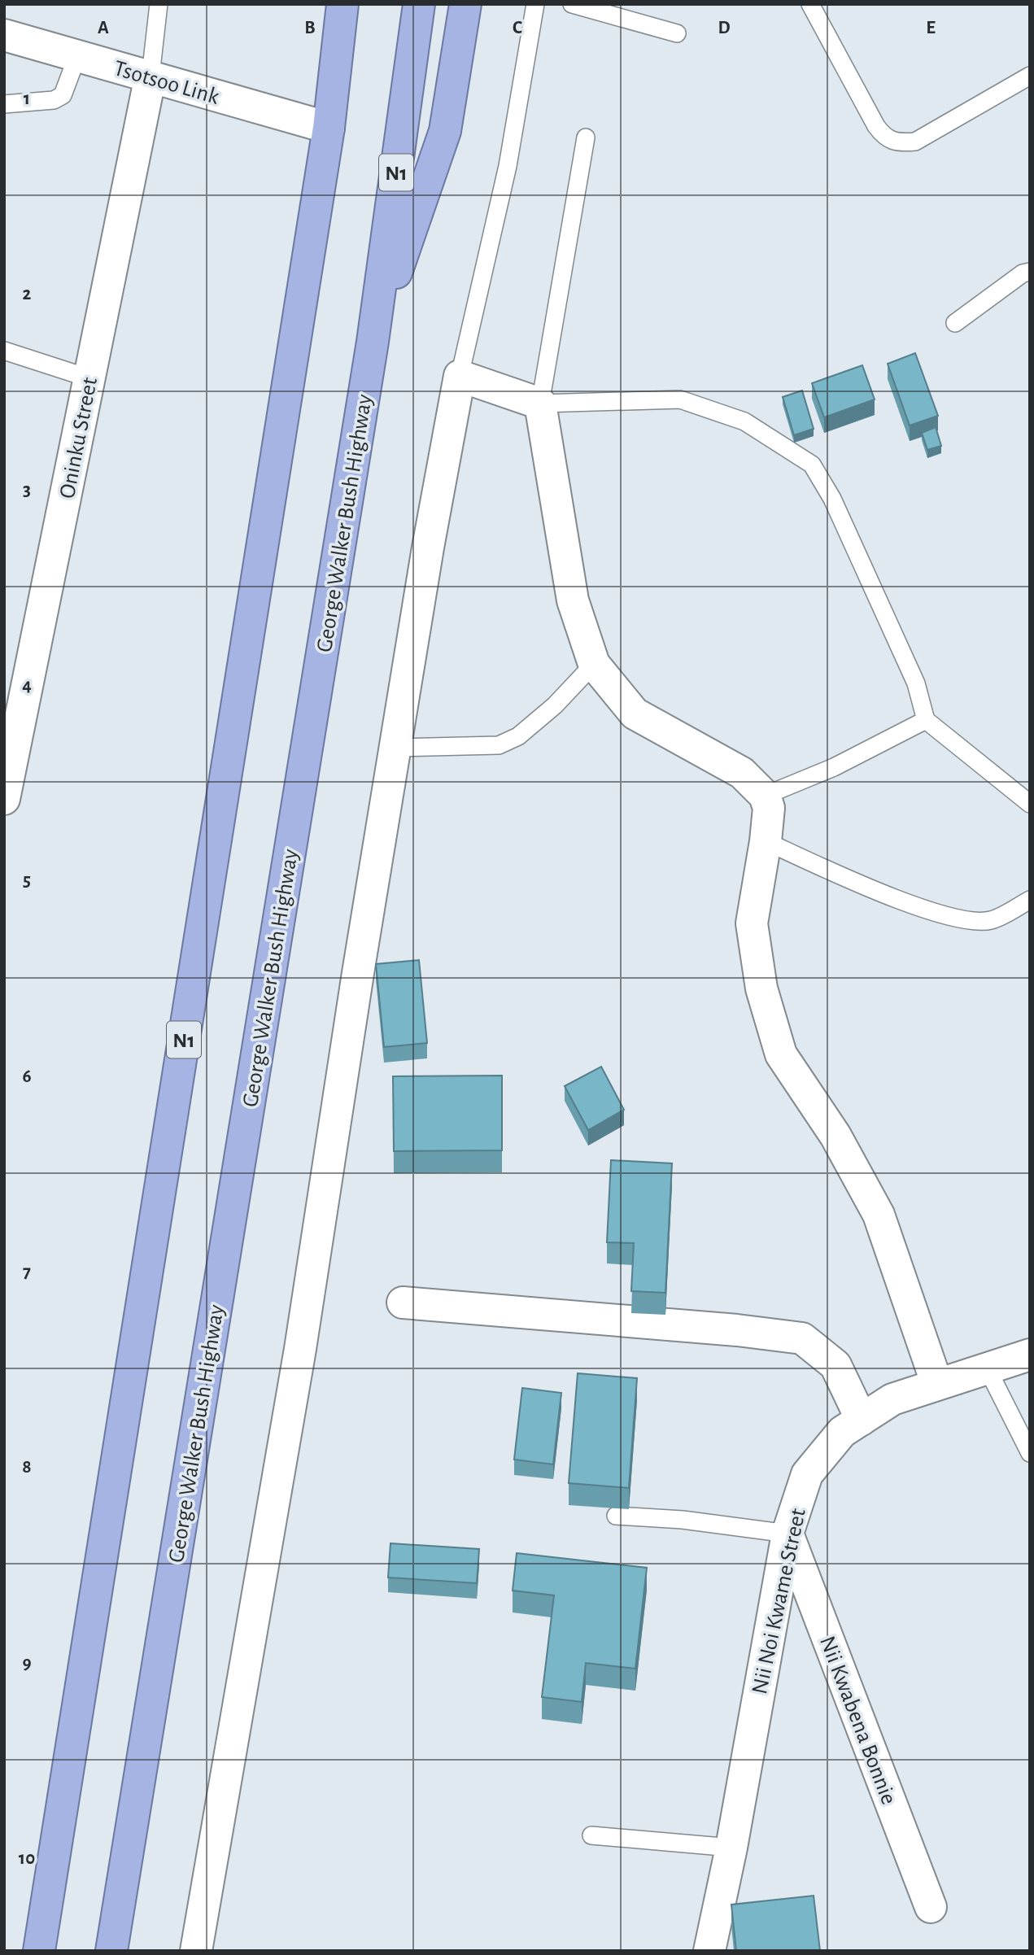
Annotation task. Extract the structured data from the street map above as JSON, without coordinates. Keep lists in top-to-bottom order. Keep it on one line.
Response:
{"streets":{"highway":["N1","George Walker Bush Highway"],"street":["Tsotsoo Link","Oninku Street","Nii Noi Kwame Street","Nii Kwabena Bonnie"]},"crossings":[["Tsotsoo Link","N1"],["Tsotsoo Link","Oninku Street"],["Nii Noi Kwame Street","Nii Kwabena Bonnie"]],"grid":{"columns":["A","B","C","D","E"],"rows":["1","2","3","4","5","6","7","8","9","10"]}}
